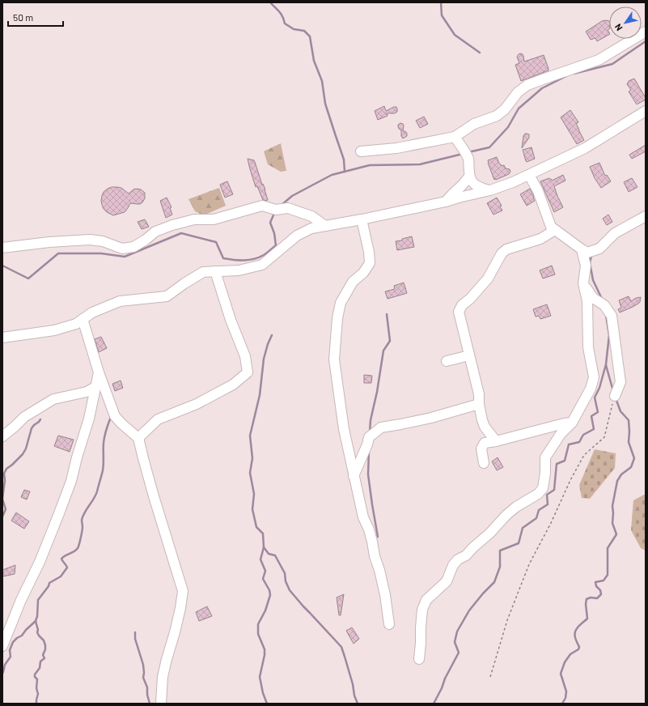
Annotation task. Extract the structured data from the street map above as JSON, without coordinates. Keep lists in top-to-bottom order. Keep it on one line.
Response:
{"scale_bar":"50 m","north":"bottom left"}
